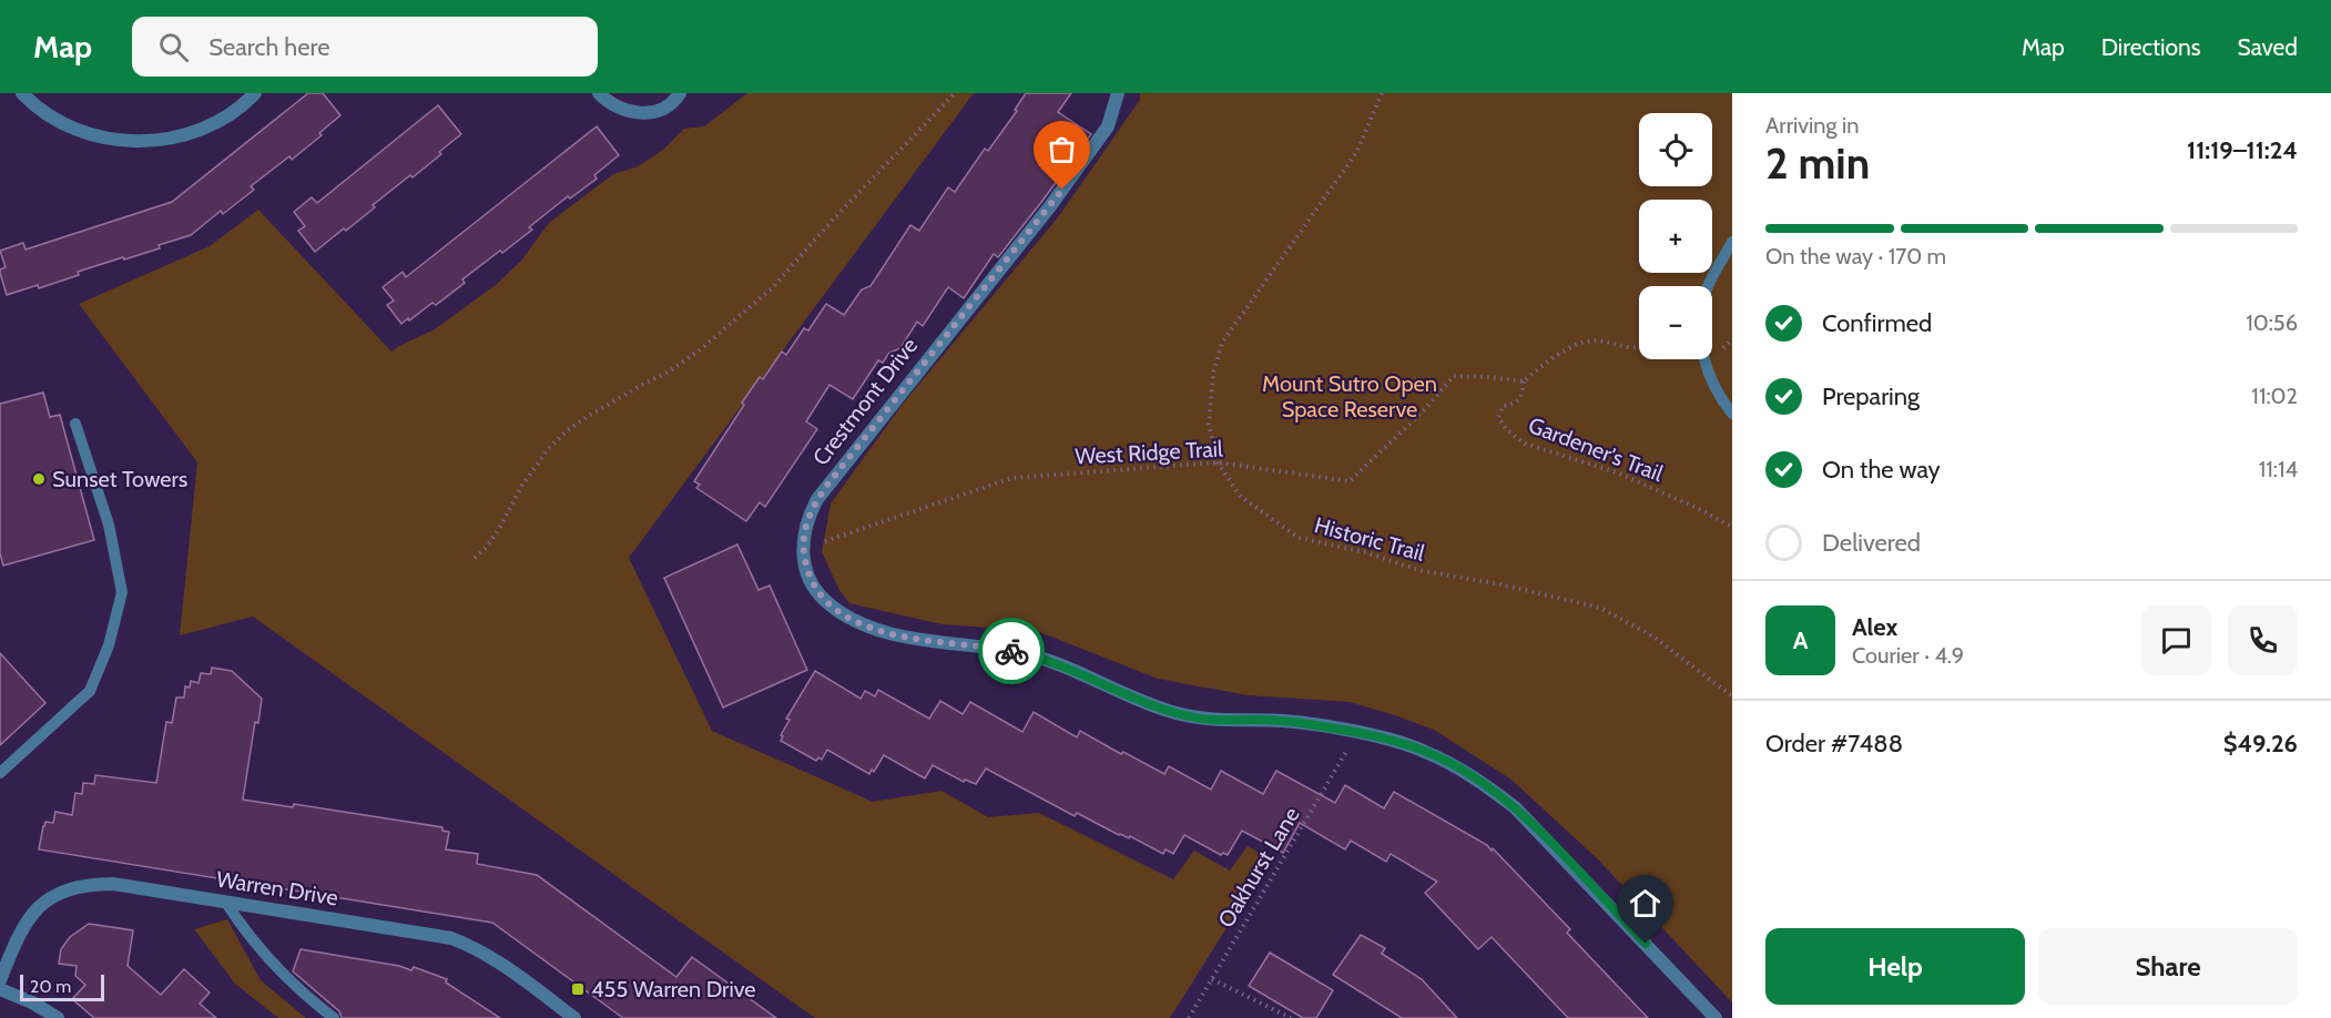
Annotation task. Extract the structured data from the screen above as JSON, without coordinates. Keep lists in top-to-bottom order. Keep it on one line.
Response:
{"streets":{"street":["Crestmont Drive","Warren Drive"],"path":["Gardener's Trail","West Ridge Trail","Historic Trail","Oakhurst Lane"]},"crossings":[["Crestmont Drive","West Ridge Trail"],["Crestmont Drive","Oakhurst Lane"],["Gardener's Trail","West Ridge Trail"],["West Ridge Trail","Historic Trail"]],"parks":["Mount Sutro Open Space Reserve"],"places":{"other":["Sunset Towers"],"transit":["455 Warren Drive"]},"scale_bar":"20 m","page":{"header":"Map","search":"Search here","nav":["Map","Directions","Saved"],"heading":["2 min","Arriving in","11:19–11:24"],"panel":["Alex","Courier · 4.9","Order #7488","$49.26"],"map_buttons":["+","−"],"bar":"On the way · 170 m","list":[["Confirmed","10:56"],["Preparing","11:02"],["On the way","11:14"],"Delivered"],"round":"A","buttons":["Help","Share"],"scale":"20 m"}}
